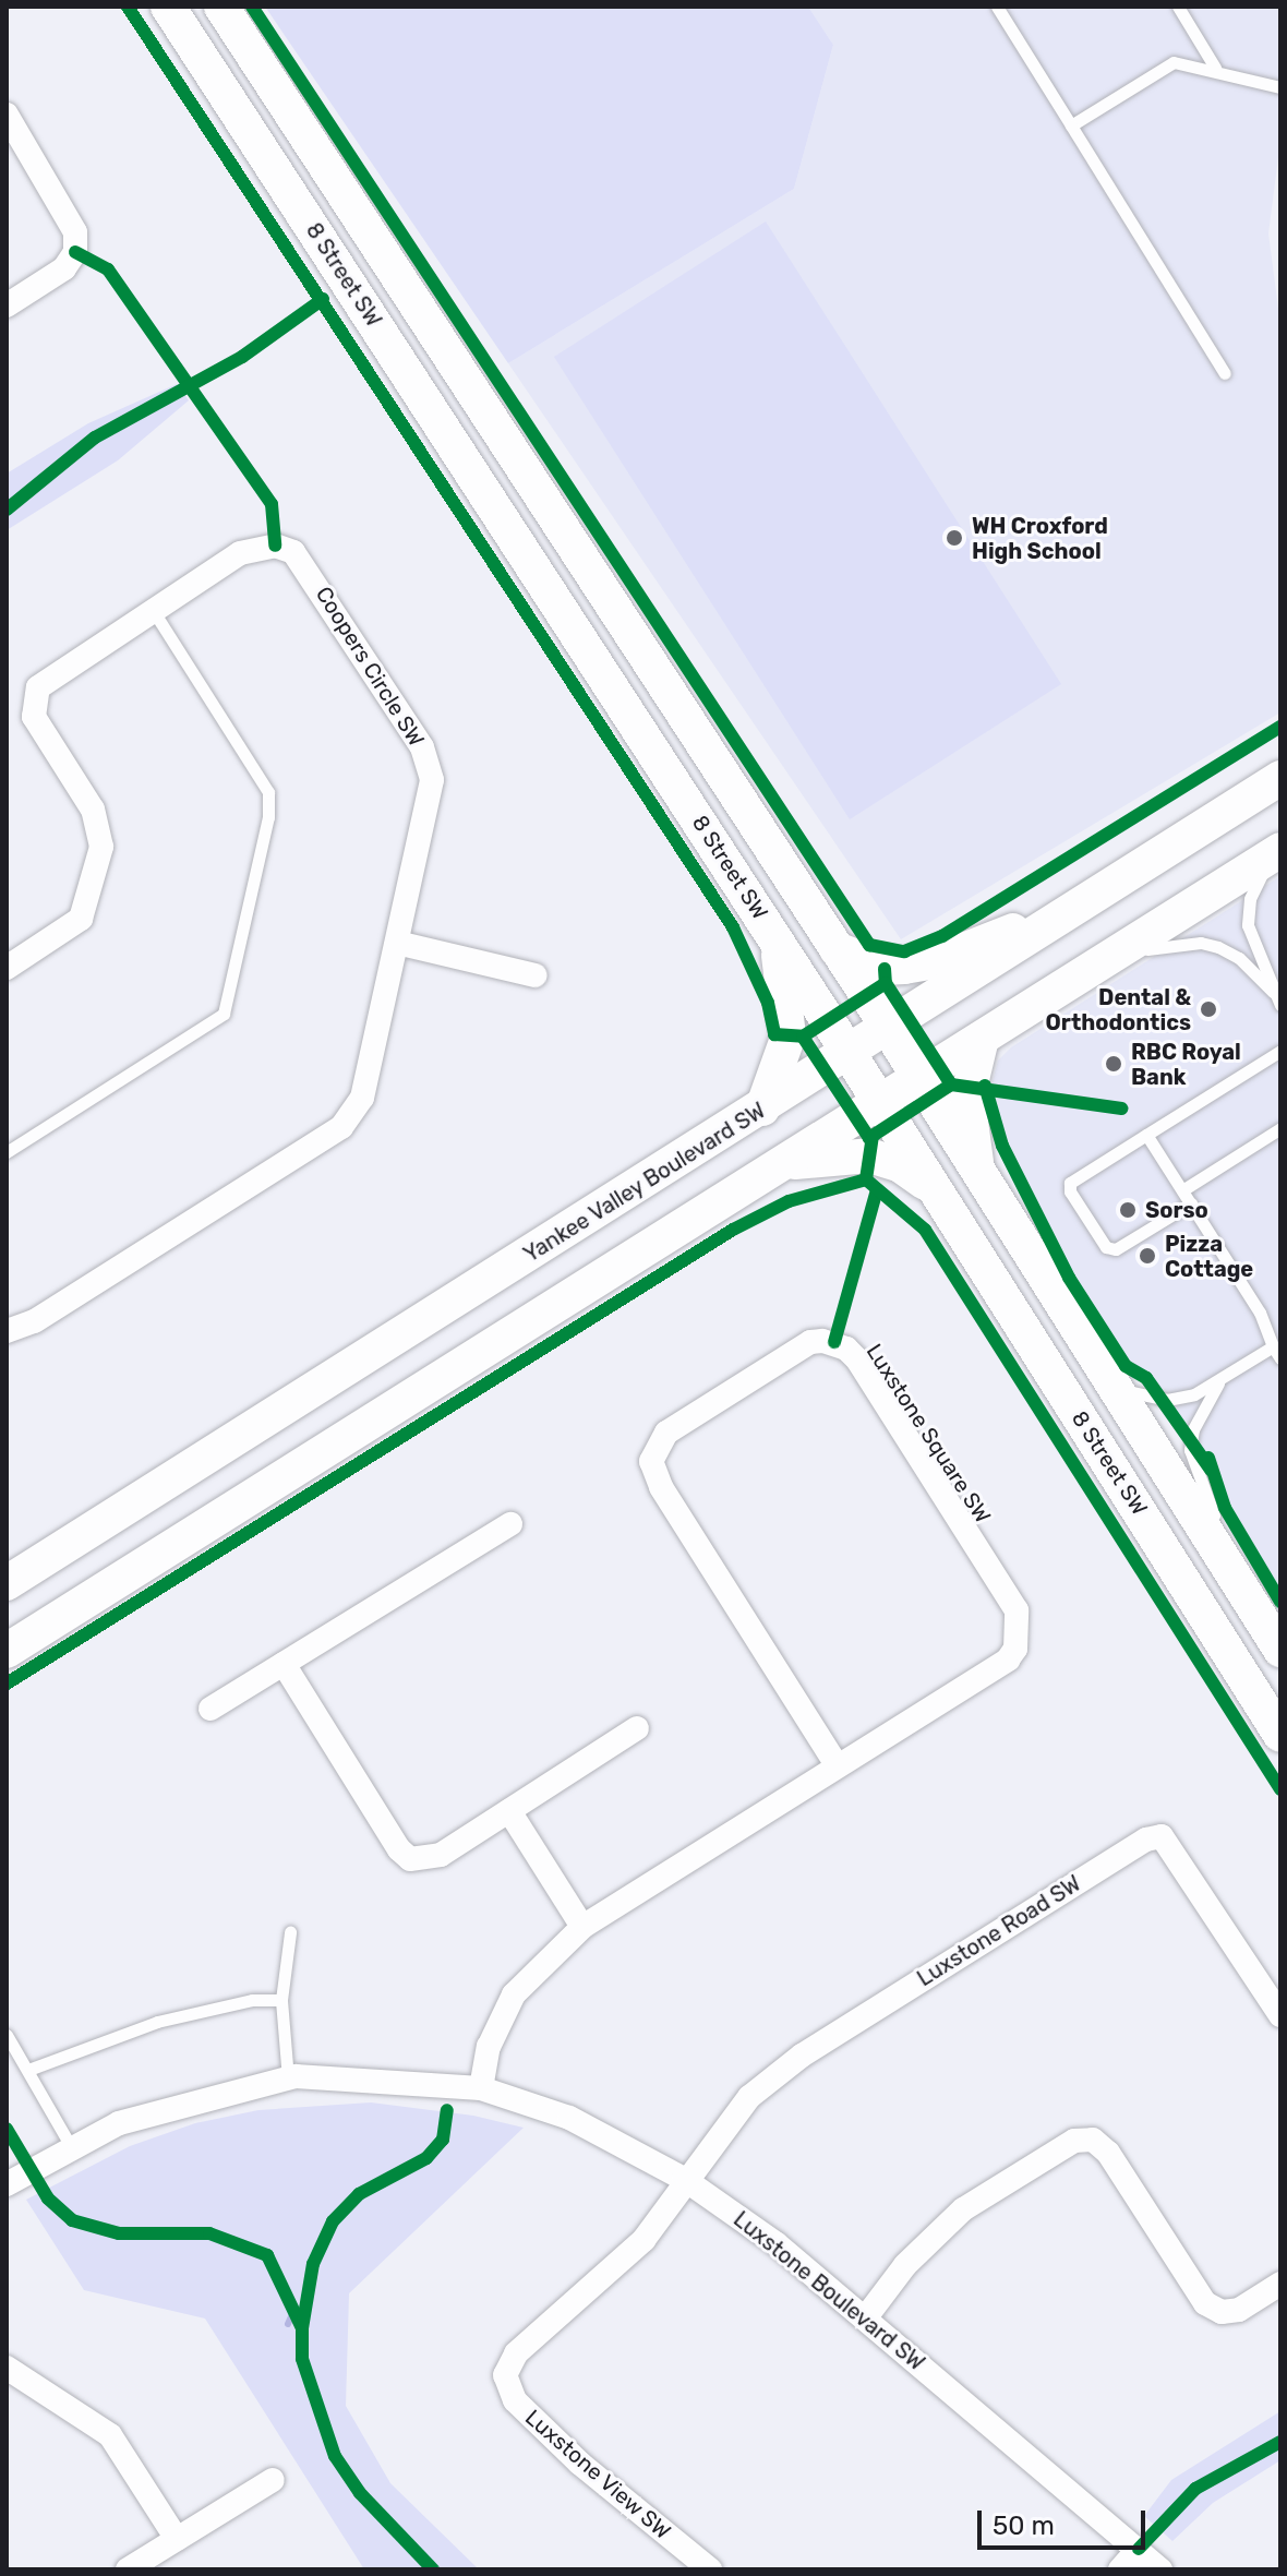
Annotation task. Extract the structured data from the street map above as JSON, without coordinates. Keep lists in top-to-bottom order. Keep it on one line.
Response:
{"streets":{"main road":["8 Street SW","Yankee Valley Boulevard SW"],"street":["Coopers Circle SW","Luxstone Square SW","Luxstone Road SW","Luxstone Boulevard SW","Luxstone View SW"]},"crossings":[["8 Street SW","Yankee Valley Boulevard SW"],["Luxstone Square SW","Luxstone Boulevard SW"],["Luxstone Road SW","Luxstone Boulevard SW"],["Luxstone Road SW","Luxstone View SW"],["Luxstone Boulevard SW","Luxstone View SW"]],"places":["WH Croxford High School","Dental & Orthodontics","RBC Royal Bank","Sorso","Pizza Cottage"],"scale_bar":"50 m"}
